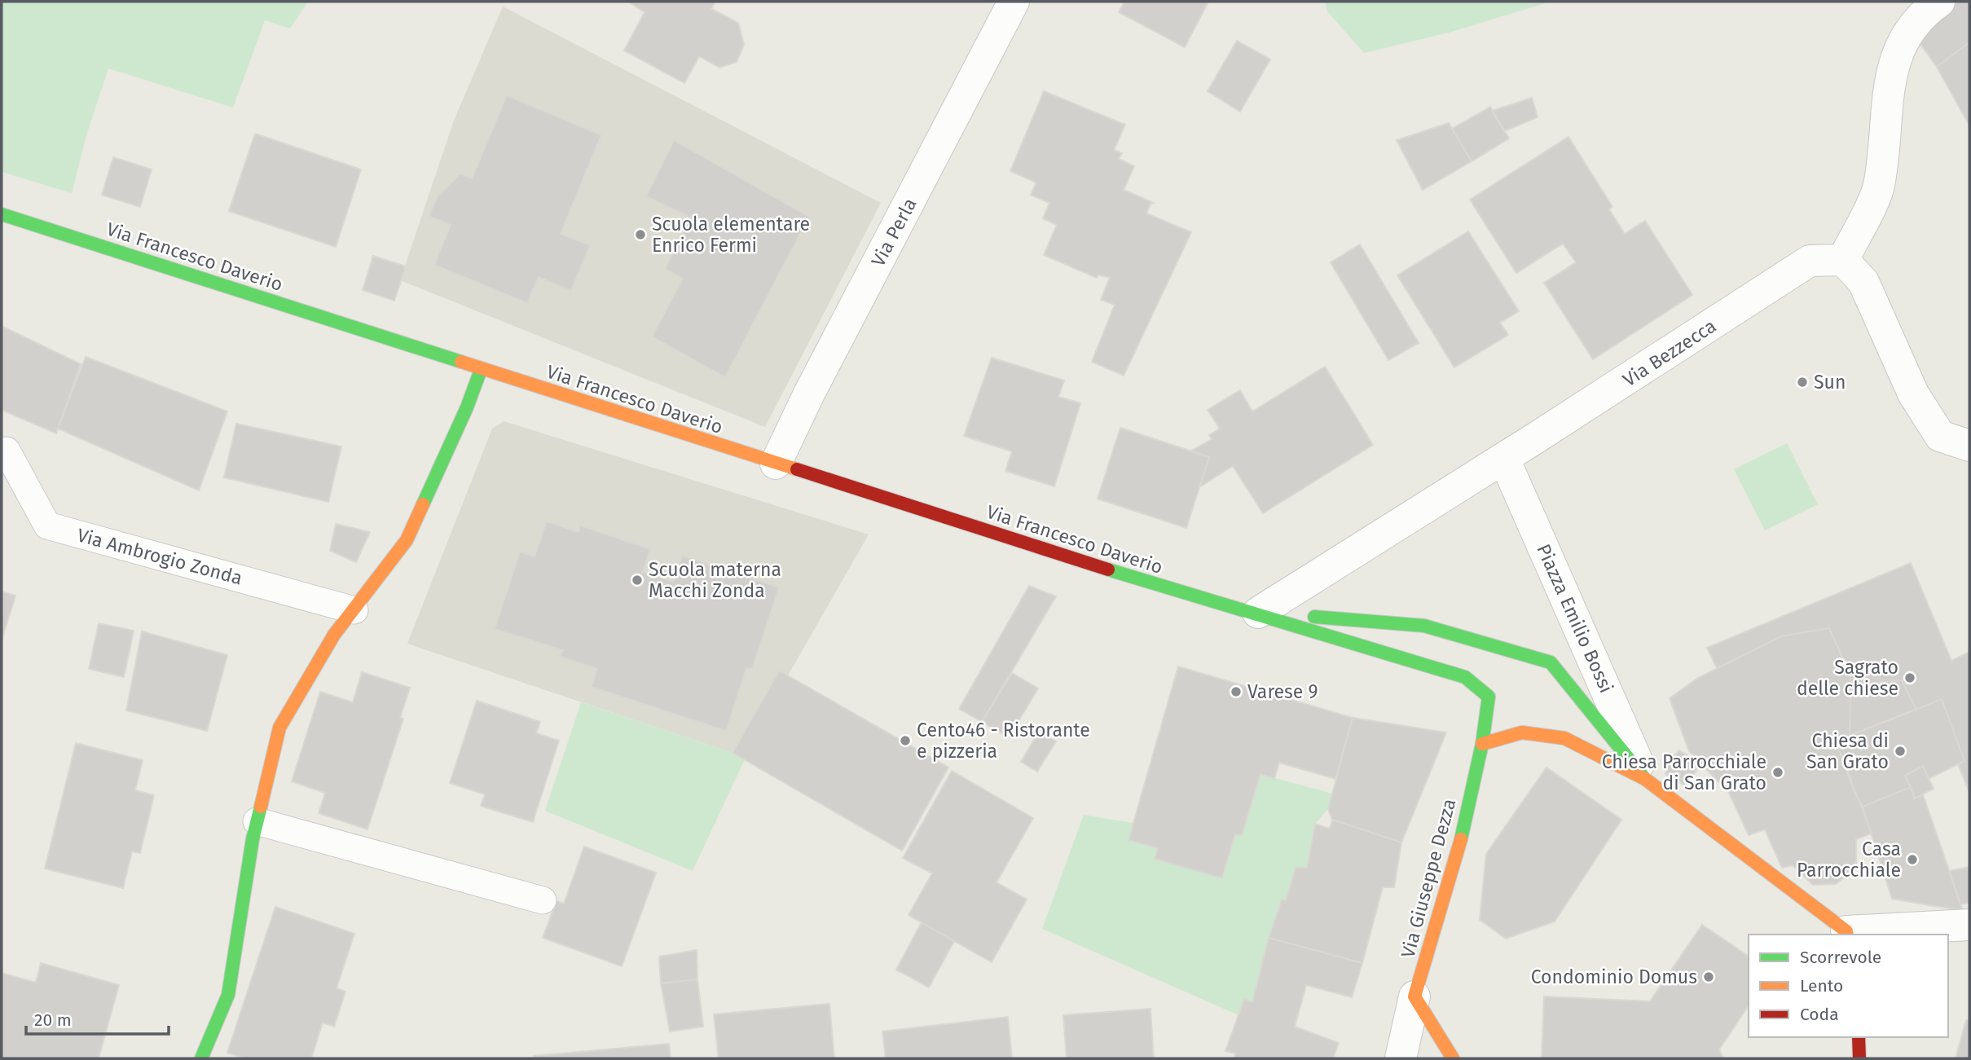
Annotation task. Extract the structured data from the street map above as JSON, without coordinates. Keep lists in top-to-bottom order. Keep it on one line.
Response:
{"streets":{"street":["Via Perla","Via Francesco Daverio","Via Bezzecca","Piazza Emilio Bossi","Via Giuseppe Dezza"],"lane":["Via Ambrogio Zonda"]},"crossings":[["Via Perla","Via Francesco Daverio"],["Via Francesco Daverio","Via Bezzecca"],["Via Francesco Daverio","Piazza Emilio Bossi"],["Via Francesco Daverio","Via Giuseppe Dezza"],["Via Bezzecca","Piazza Emilio Bossi"]],"places":["Scuola elementare Enrico Fermi","Sun","Scuola materna Macchi Zonda","Sagrato delle chiese","Varese 9","Cento46 - Ristorante e pizzeria","Chiesa di San Grato","Chiesa Parrocchiale di San Grato","Casa Parrocchiale","Condominio Domus"],"legend":["Scorrevole","Lento","Coda"],"scale_bar":"20 m"}
